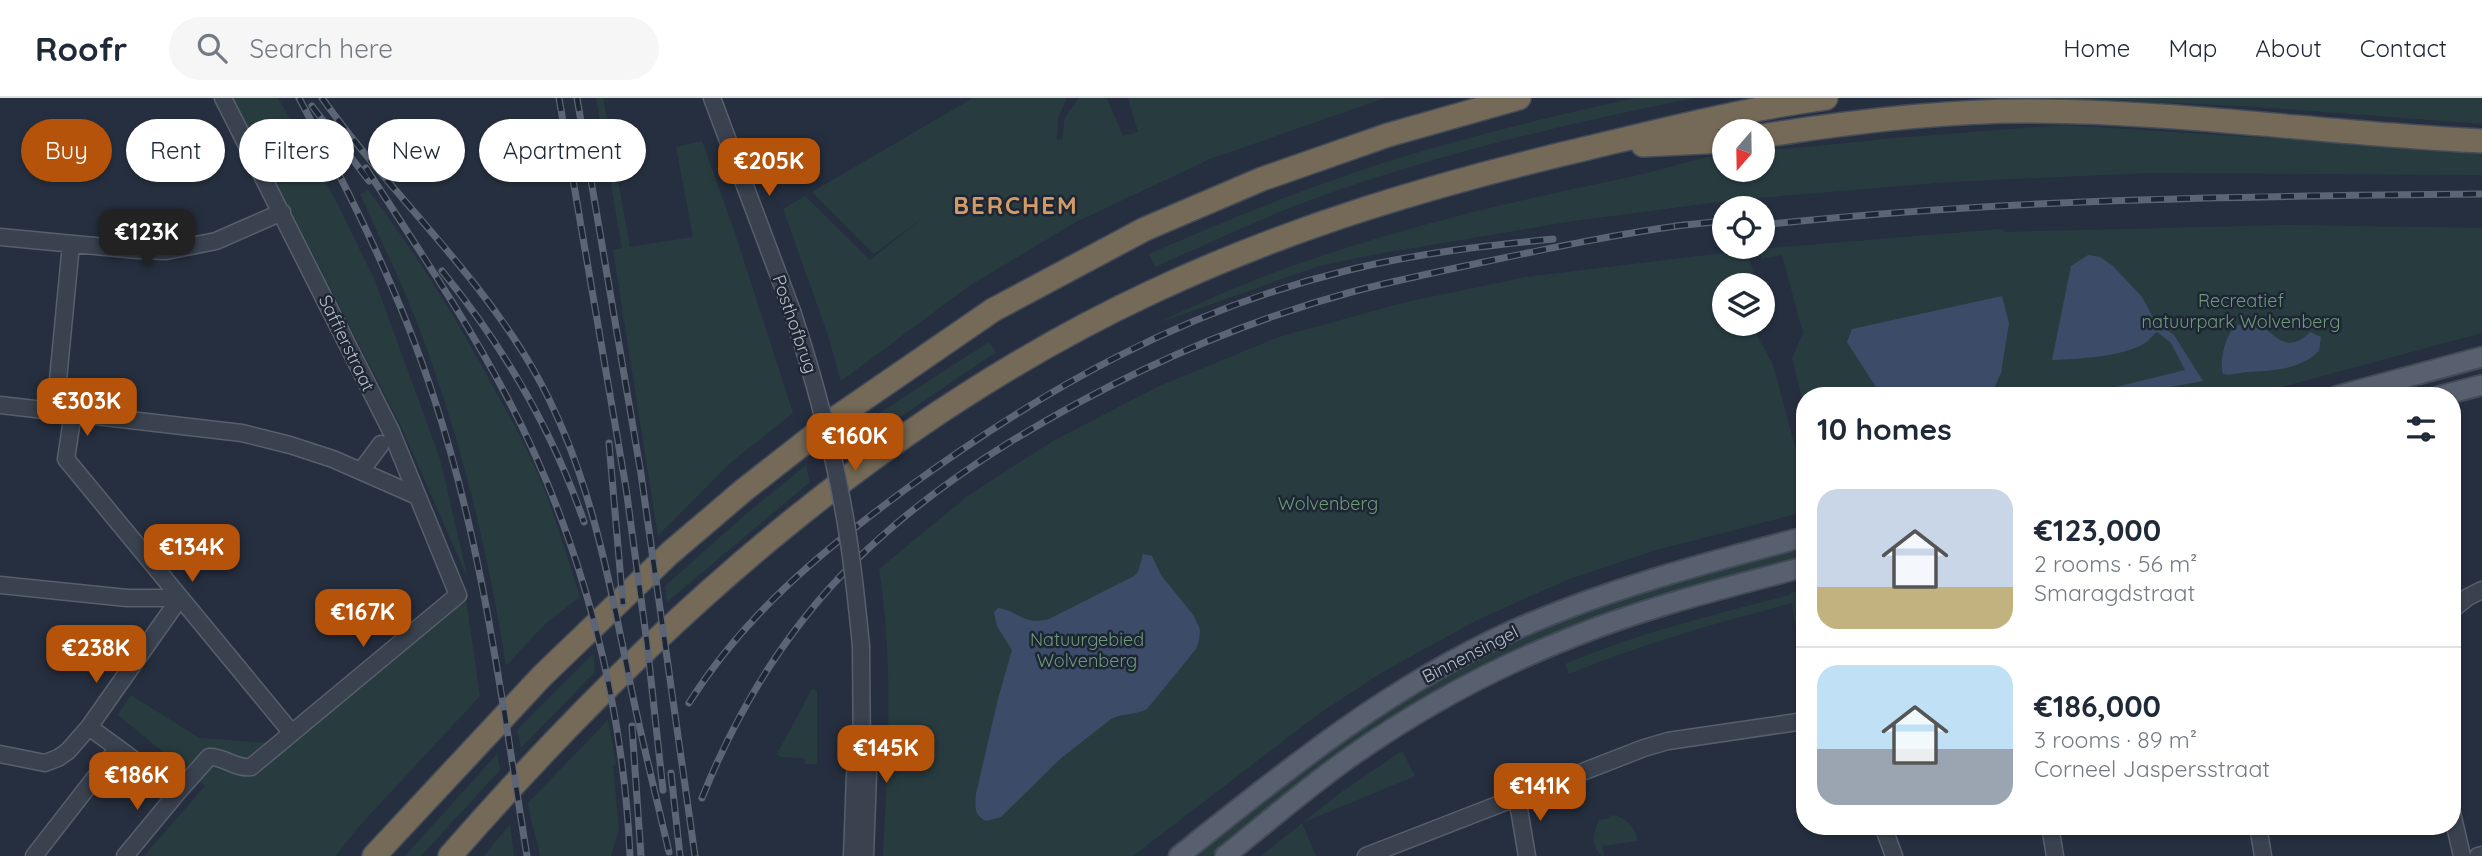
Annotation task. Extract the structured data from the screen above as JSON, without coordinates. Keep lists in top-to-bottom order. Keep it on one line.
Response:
{"streets":{"main road":["Binnensingel"],"street":["Posthofbrug","Saffierstraat"]},"districts":["BERCHEM"],"parks":["Recreatief natuurpark Wolvenberg","Wolvenberg","Natuurgebied Wolvenberg"],"north":"bottom","page":{"header":"Roofr","search":"Search here","nav":["Home","Map","About","Contact"],"chip":["Buy","Rent","Filters","New","Apartment"],"price":["€205K","€123K","€303K","€160K","€134K","€167K","€238K","€145K","€186K","€141K"],"heading":"10 homes","list":[{"name":"€123,000","note":"2 rooms · 56 m² · Smaragdstraat"},{"name":"€186,000","note":"3 rooms · 89 m² · Corneel Jaspersstraat"}]}}
